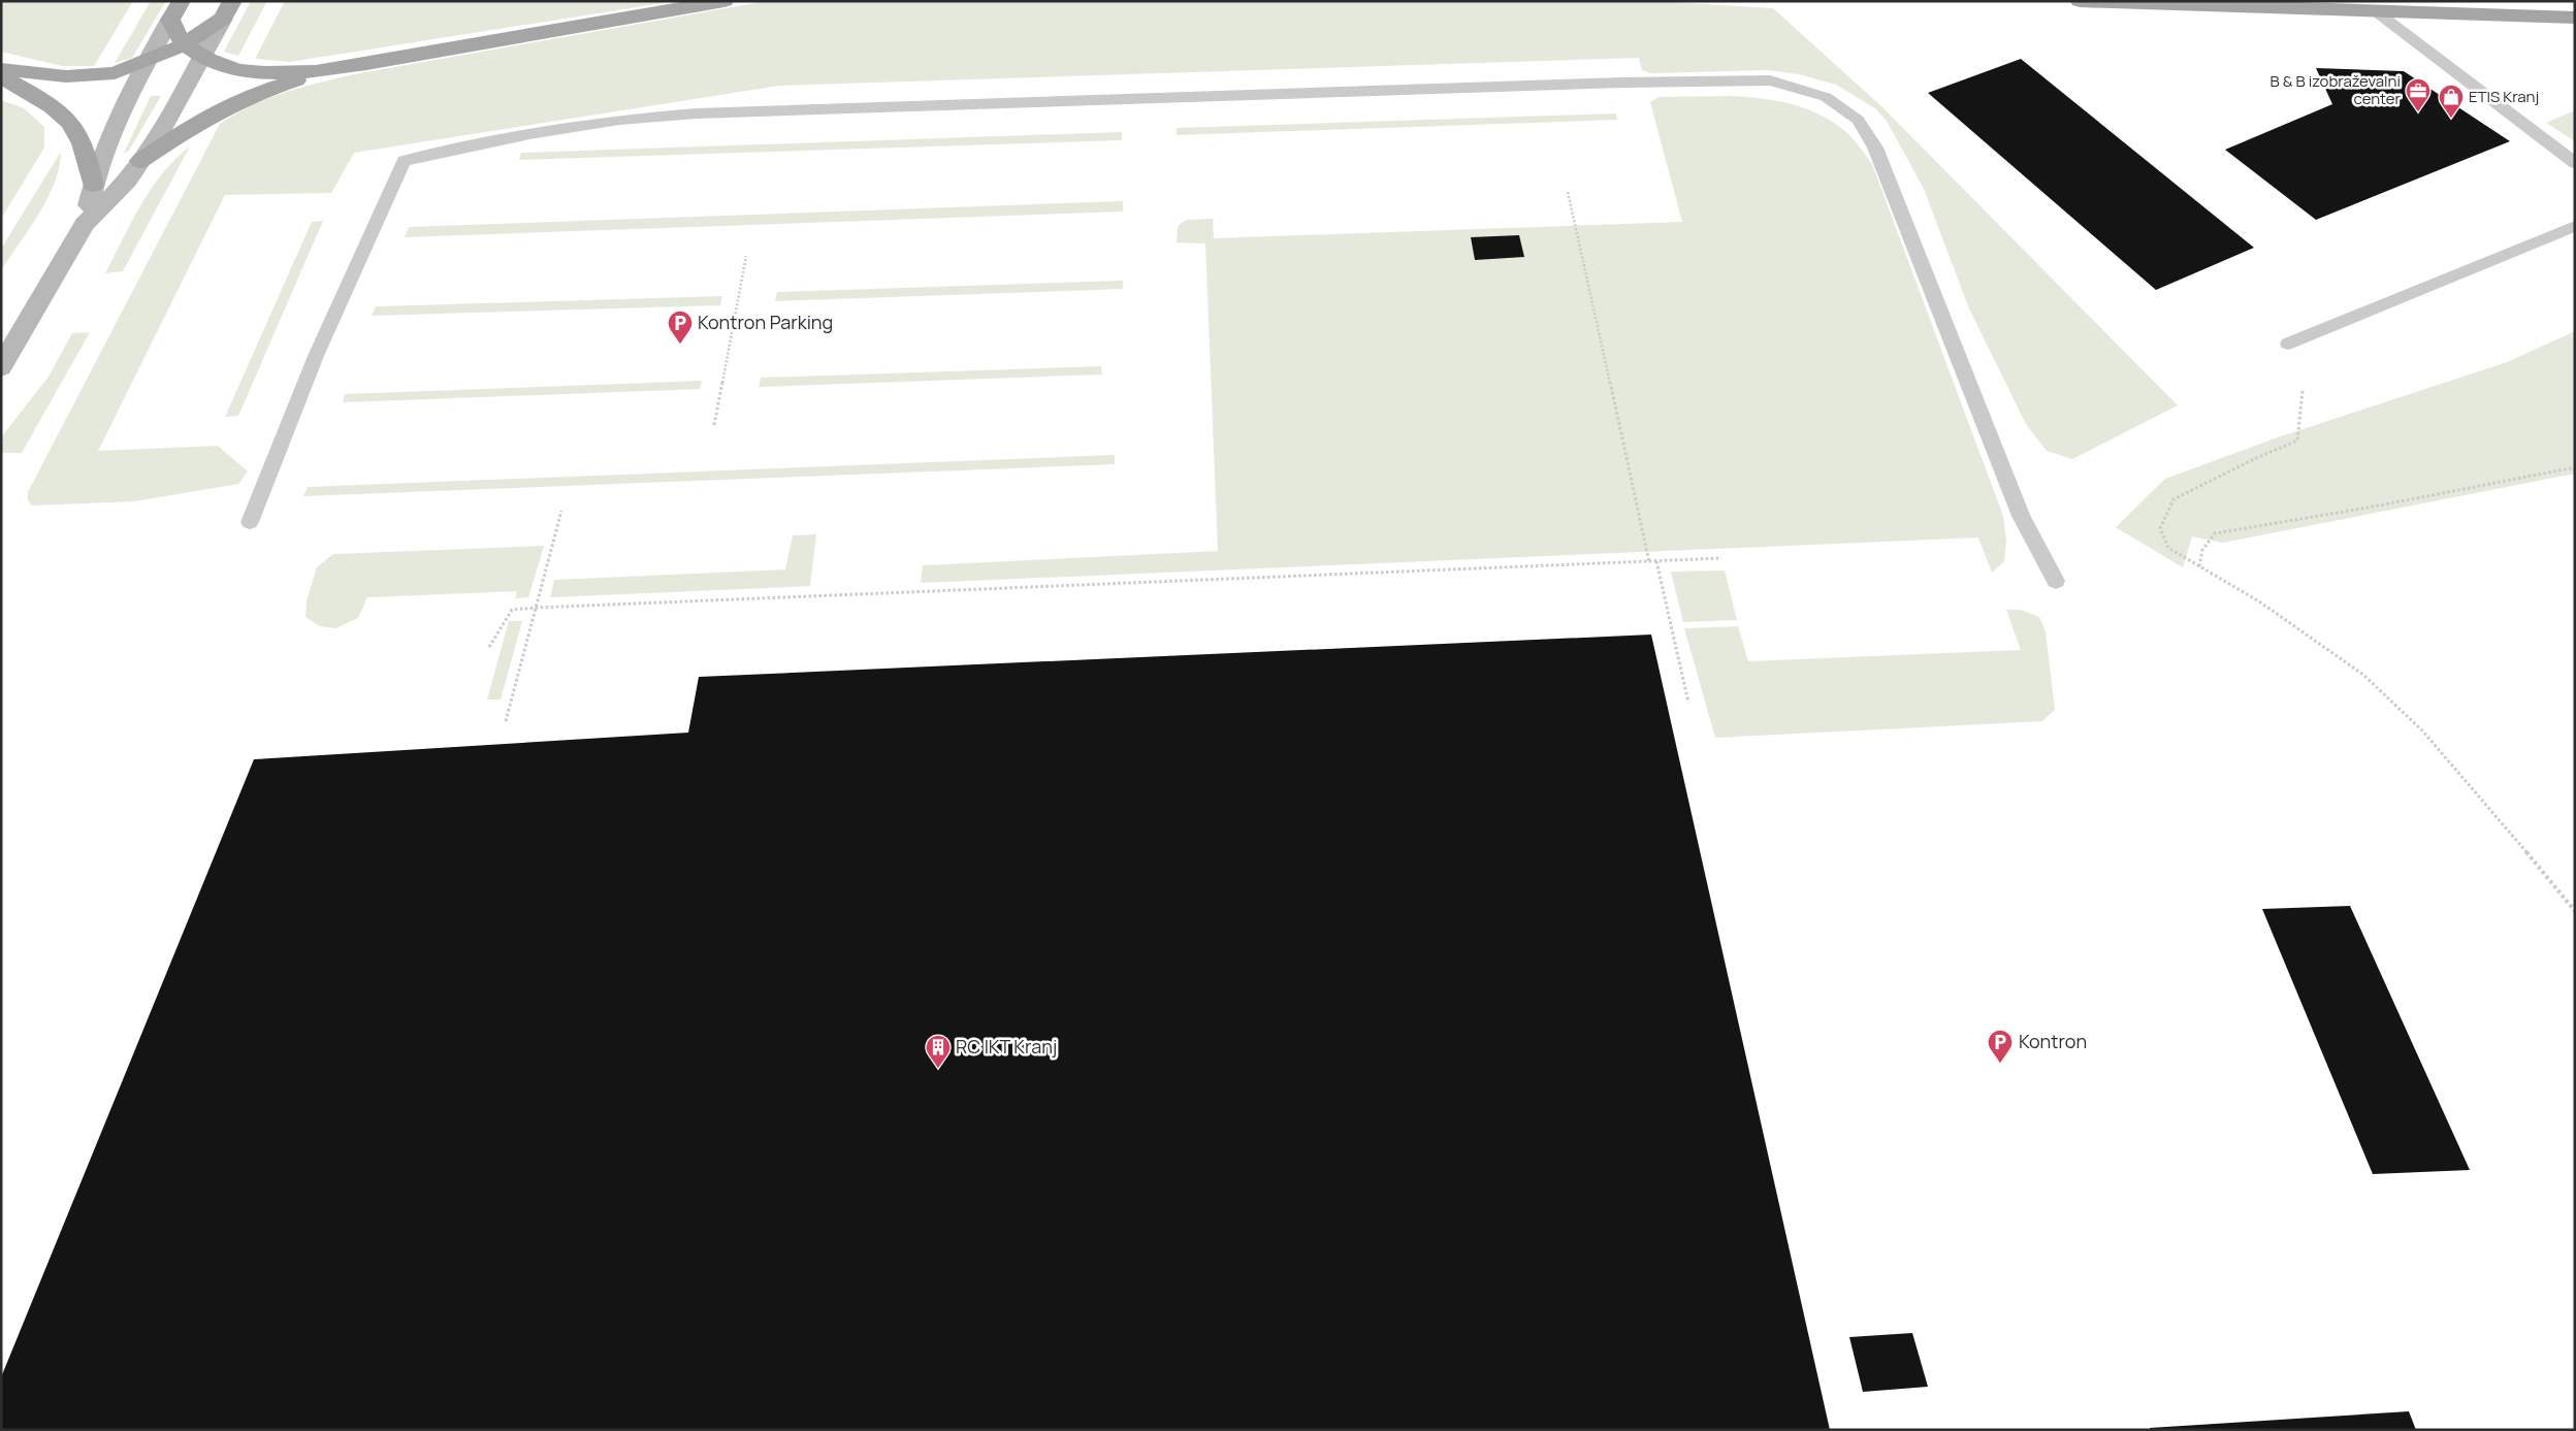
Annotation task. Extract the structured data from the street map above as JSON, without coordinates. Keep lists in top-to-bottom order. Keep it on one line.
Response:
{"places":{"office":["B & B izobraževalni center"],"shop":["ETIS Kranj"],"parking":["Kontron Parking","Kontron"],"building":["RC IKT Kranj"]}}
